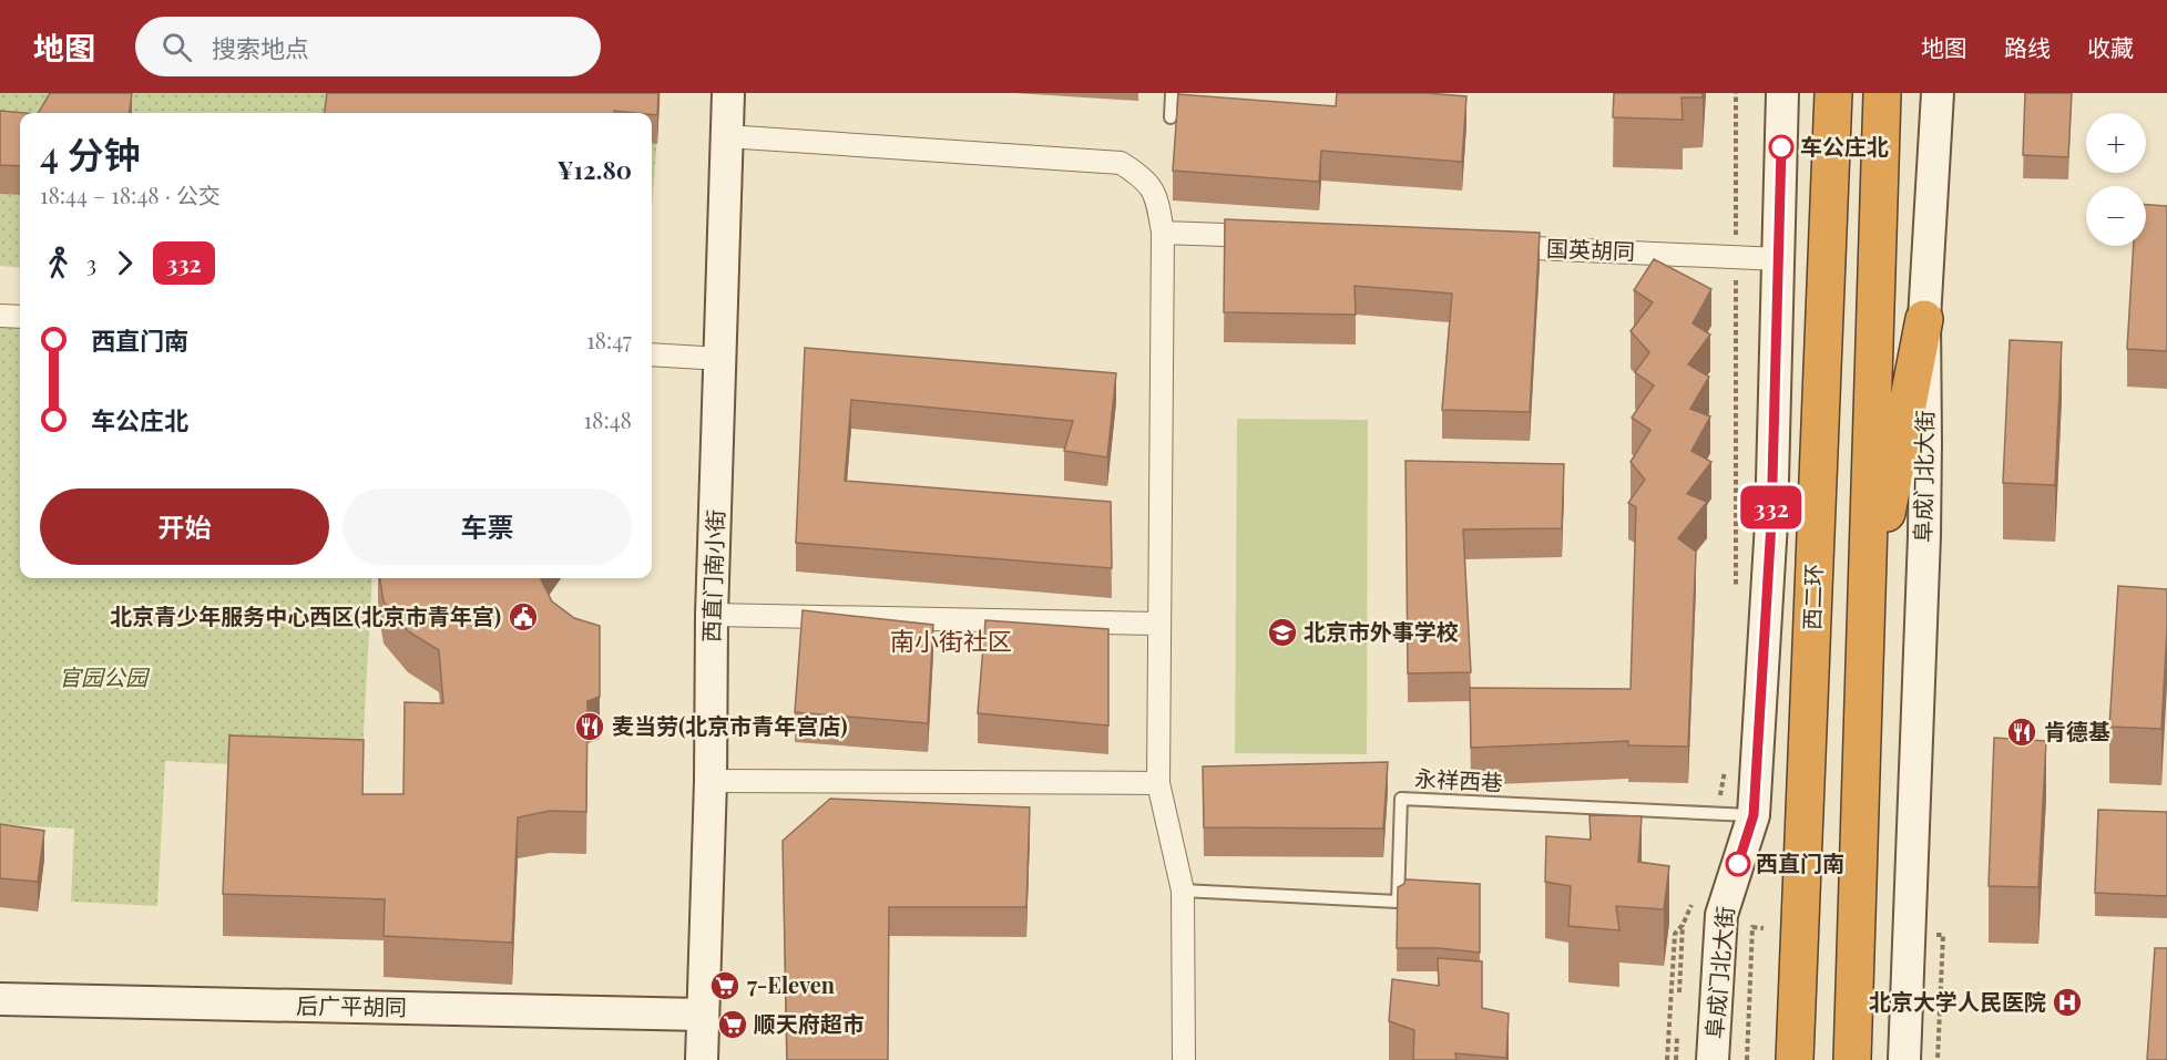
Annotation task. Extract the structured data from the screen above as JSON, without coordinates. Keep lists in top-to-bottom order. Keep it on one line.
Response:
{"streets":{"highway":["西二环"],"street":["国英胡同","阜成门北大街","西直门南小街","后广平胡同"],"lane":["永祥西巷"]},"crossings":[["国英胡同","阜成门北大街"],["阜成门北大街","永祥西巷"],["西直门南小街","后广平胡同"]],"districts":["南小街社区"],"parks":["官园公园"],"places":{"other":["车公庄北","西直门南"],"public building":["北京青少年服务中心西区(北京市青年宫)"],"school or university":["北京市外事学校"],"restaurant":["麦当劳(北京市青年宫店)","肯德基"],"supermarket":["7-Eleven","顺天府超市"],"hospital":["北京大学人民医院"]},"lines":["bus line 332"],"page":{"header":"地图","search":"搜索地点","nav":["地图","路线","收藏"],"on_map":"332","map_buttons":["+","−"],"heading":["4 分钟","18:44 – 18:48 · 公交","¥12.80"],"legs":["3","332"],"list":[{"name":"西直门南","value":"18:47"},{"name":"车公庄北","value":"18:48"}],"buttons":["开始","车票"]}}
